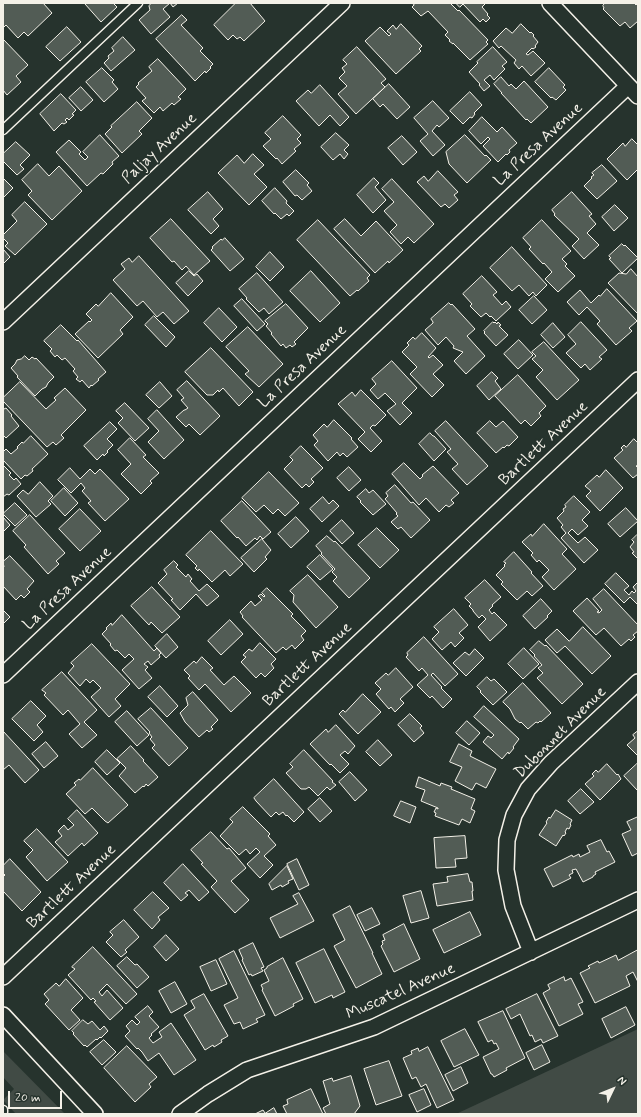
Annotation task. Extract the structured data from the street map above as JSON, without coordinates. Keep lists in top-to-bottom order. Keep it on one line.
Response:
{"streets":{"street":["La Presa Avenue","Paljay Avenue","Bartlett Avenue","Dubonnet Avenue","Muscatel Avenue"]},"crossings":[["Dubonnet Avenue","Muscatel Avenue"]],"scale_bar":"20 m","north":"top right"}
